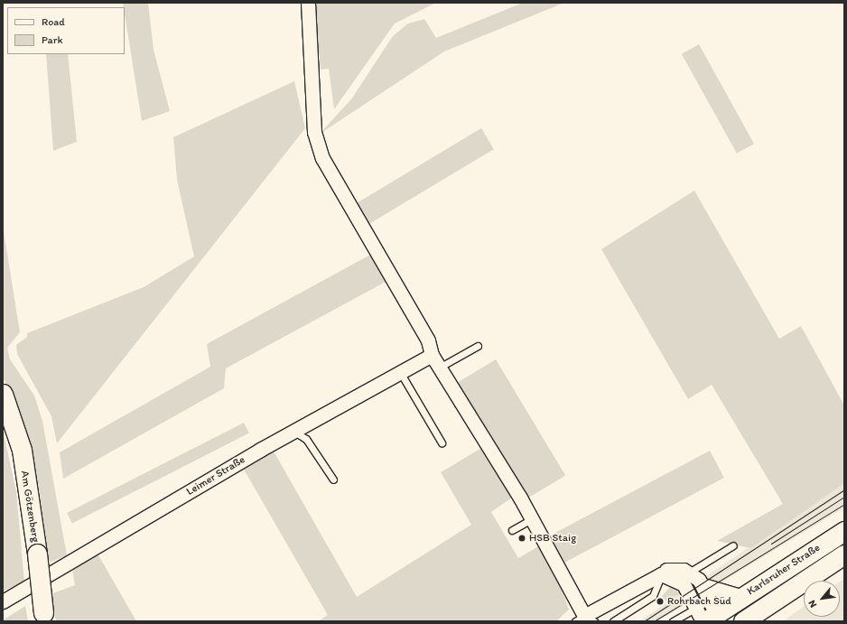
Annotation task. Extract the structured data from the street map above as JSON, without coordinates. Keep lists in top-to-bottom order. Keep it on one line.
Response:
{"streets":{"main road":["Am Götzenberg","Karlsruher Straße"],"street":["Leimer Straße"]},"places":["HSB Staig","Rohrbach Süd"],"legend":["Road","Park"],"north":"bottom left"}
